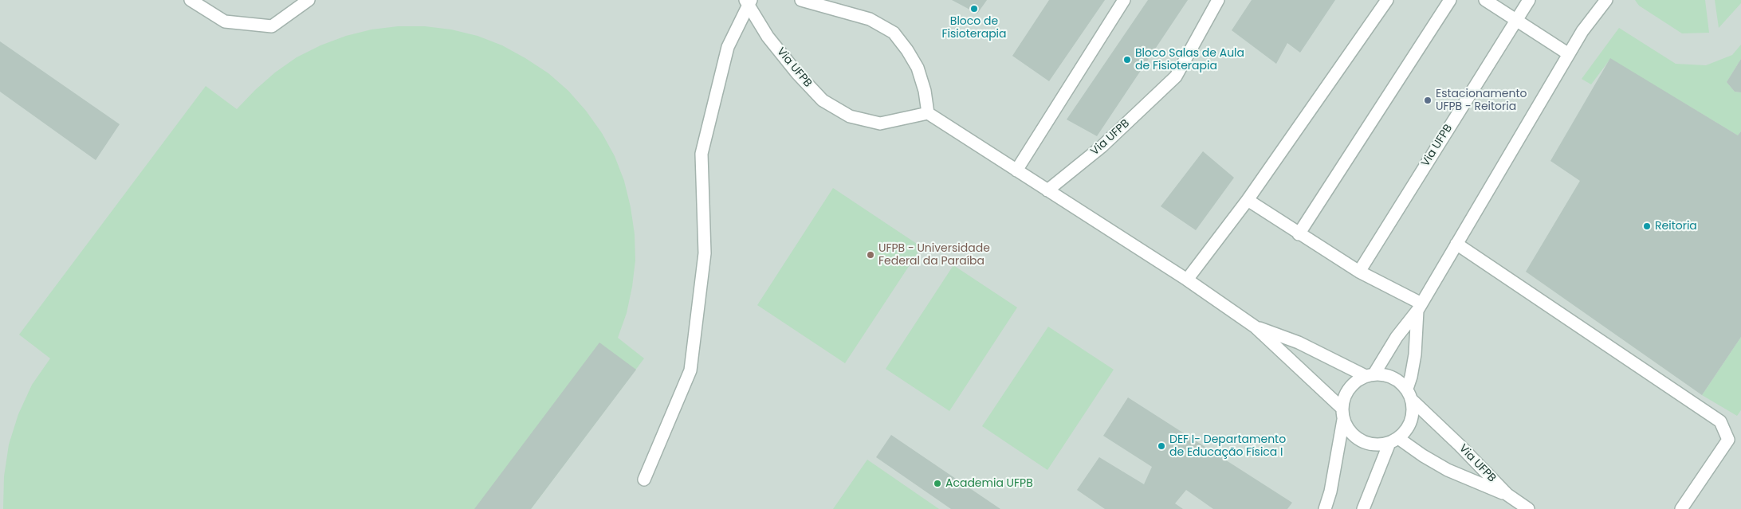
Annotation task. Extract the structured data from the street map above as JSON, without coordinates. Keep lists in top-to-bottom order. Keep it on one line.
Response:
{"streets":{"lane":["Via UFPB"]},"places":["Bloco de Fisioterapia","Bloco Salas de Aula de Fisioterapia","Estacionamento UFPB - Reitoria","Reitoria","UFPB - Universidade Federal da Paraíba","DEF I- Departamento de Educação Física I","Academia UFPB"]}
